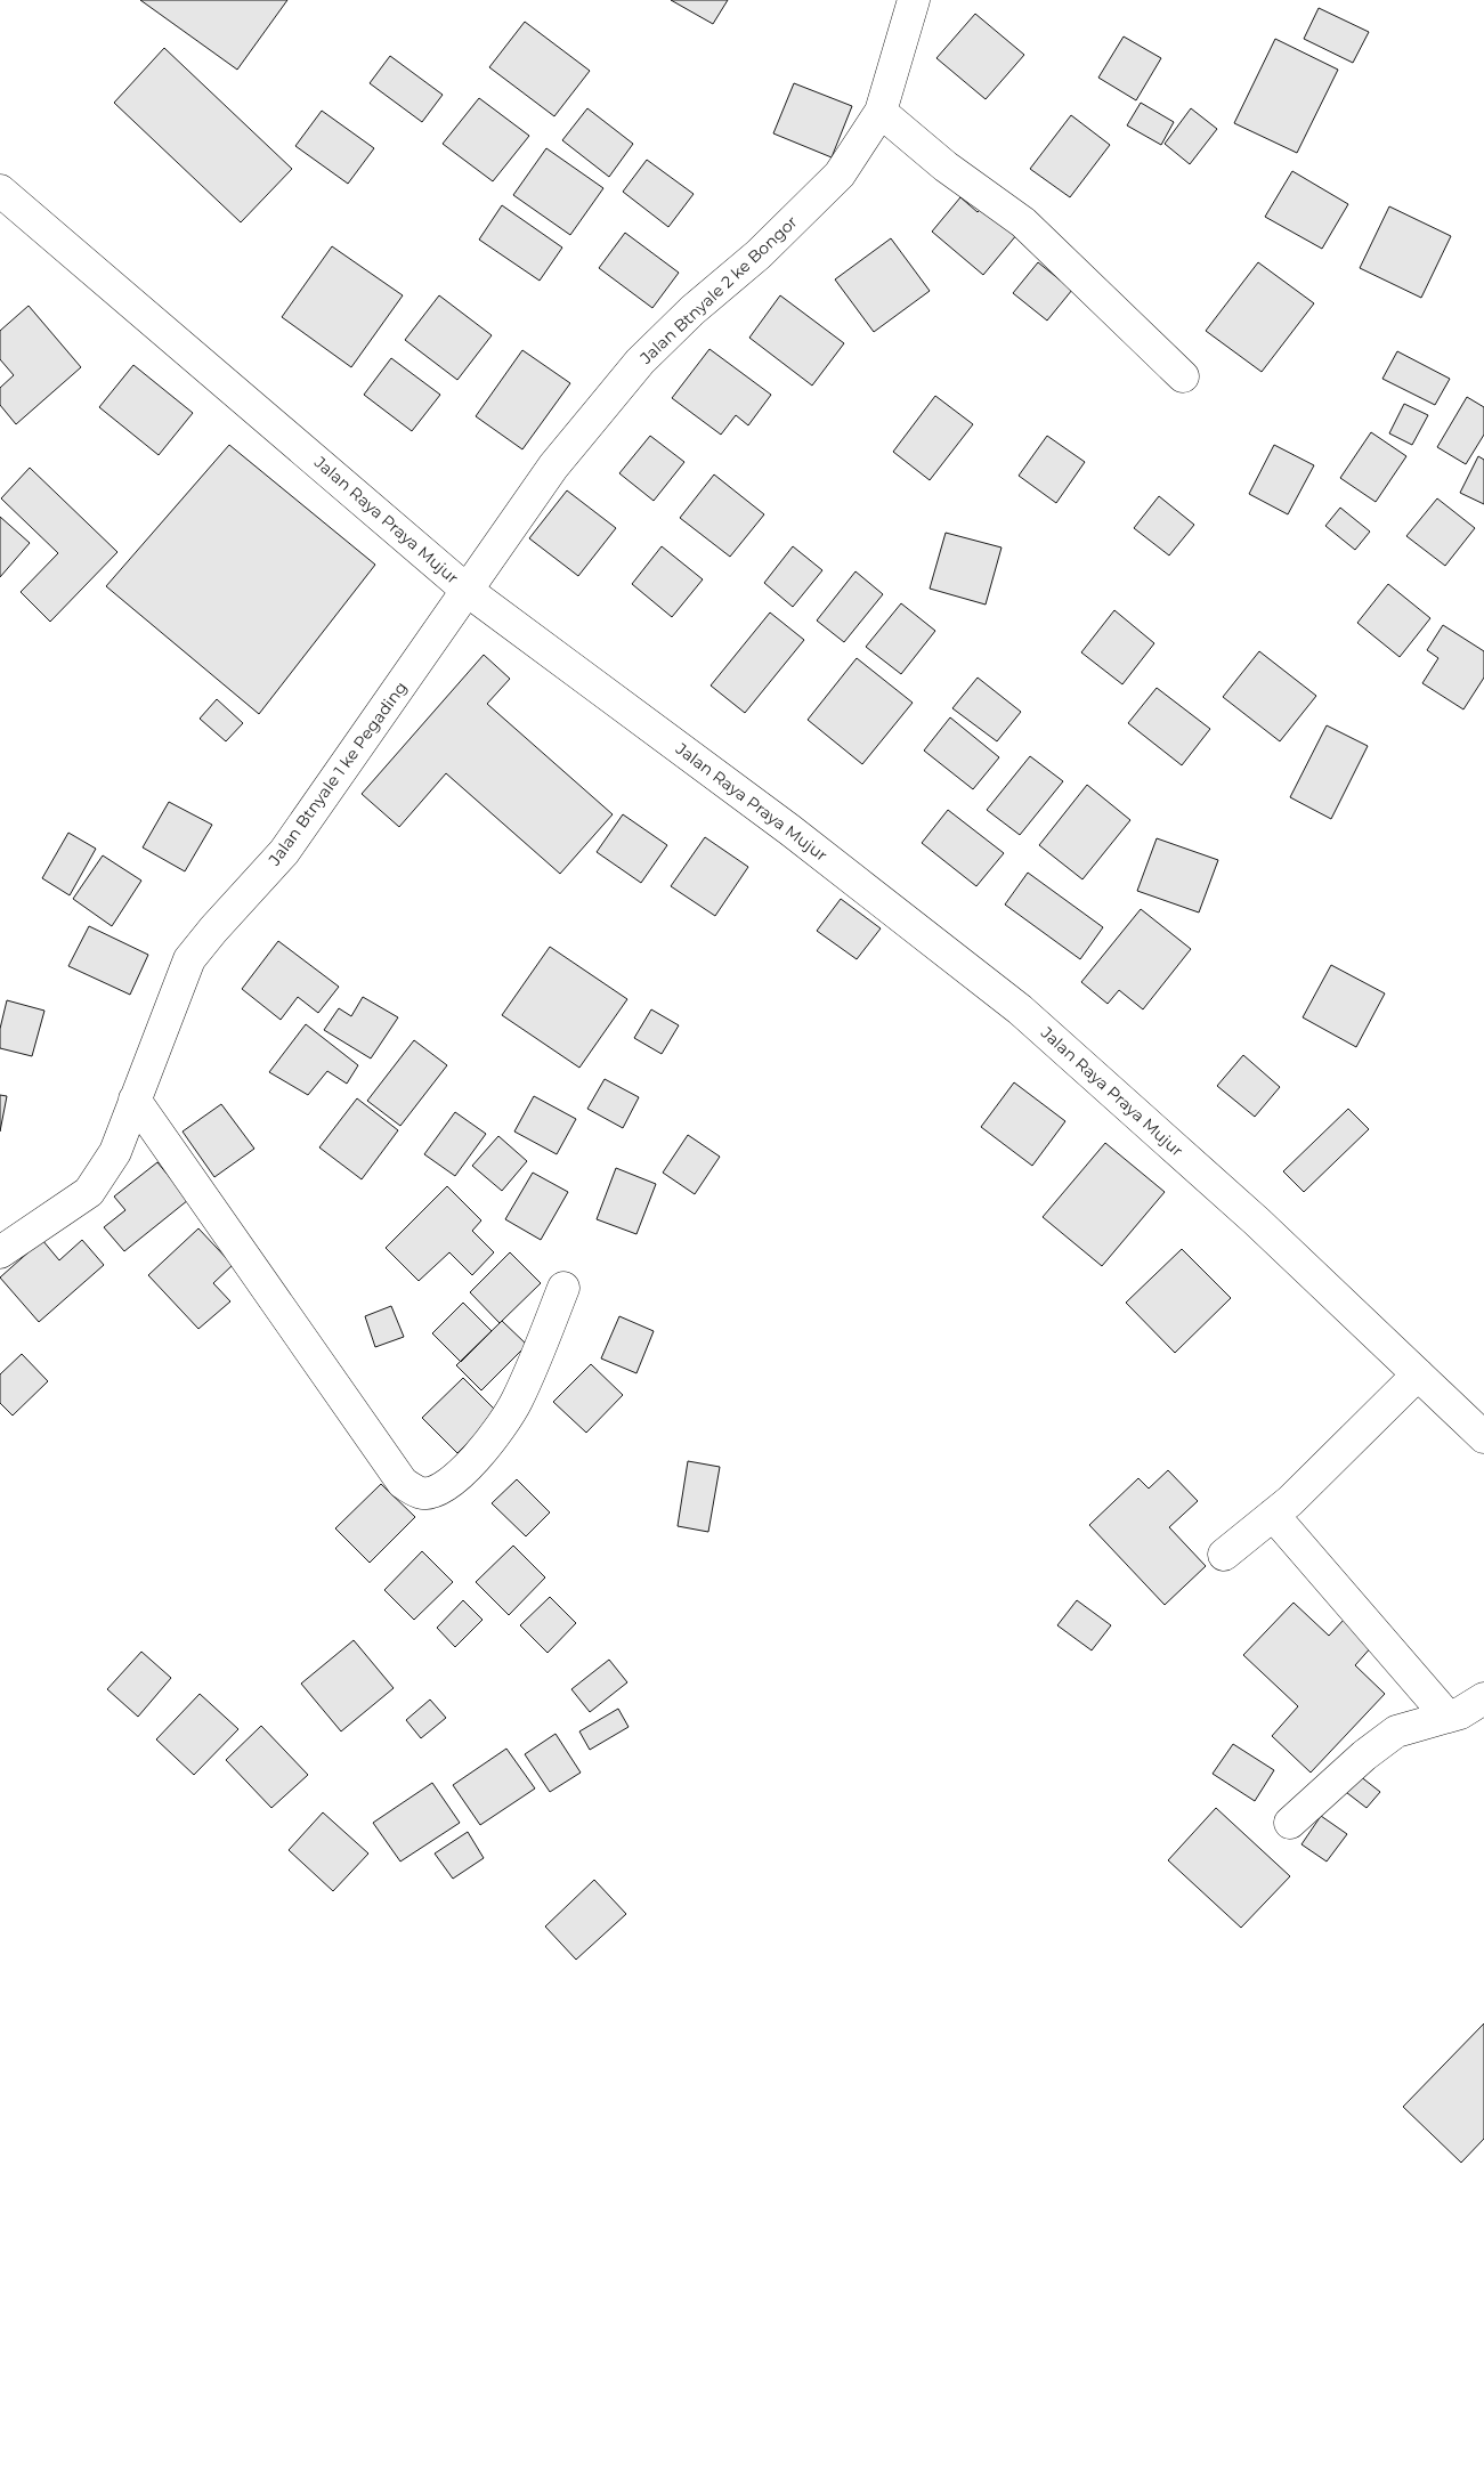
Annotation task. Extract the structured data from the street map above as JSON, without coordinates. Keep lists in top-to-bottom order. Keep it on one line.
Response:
{"streets":{"street":["Jalan Btnyale 2 ke Bongor","Jalan Raya Praya Mujur","Jalan Btnyale 1 ke Pegading"]},"crossings":[["Jalan Btnyale 2 ke Bongor","Jalan Raya Praya Mujur"],["Jalan Btnyale 2 ke Bongor","Jalan Btnyale 1 ke Pegading"],["Jalan Raya Praya Mujur","Jalan Btnyale 1 ke Pegading"]]}
